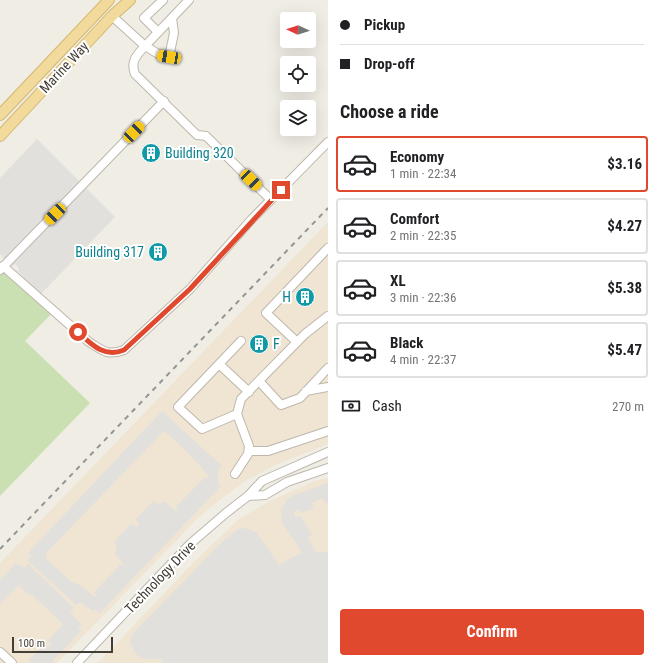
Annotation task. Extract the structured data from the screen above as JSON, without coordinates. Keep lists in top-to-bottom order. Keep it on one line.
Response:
{"streets":{"main road":["Marine Way"],"street":["Technology Drive"]},"places":{"building":["Building 320","Building 317","H","F"]},"scale_bar":"100 m","north":"left","page":{"banner":["Pickup","Drop-off"],"heading":"Choose a ride","list":[{"name":"Economy","note":"1 min · 22:34","value":"$3.16"},{"name":"Comfort","note":"2 min · 22:35","value":"$4.27"},{"name":"XL","note":"3 min · 22:36","value":"$5.38"},{"name":"Black","note":"4 min · 22:37","value":"$5.47"}],"pay":["Cash","270 m"],"buttons":"Confirm","scale":"100 m"}}
